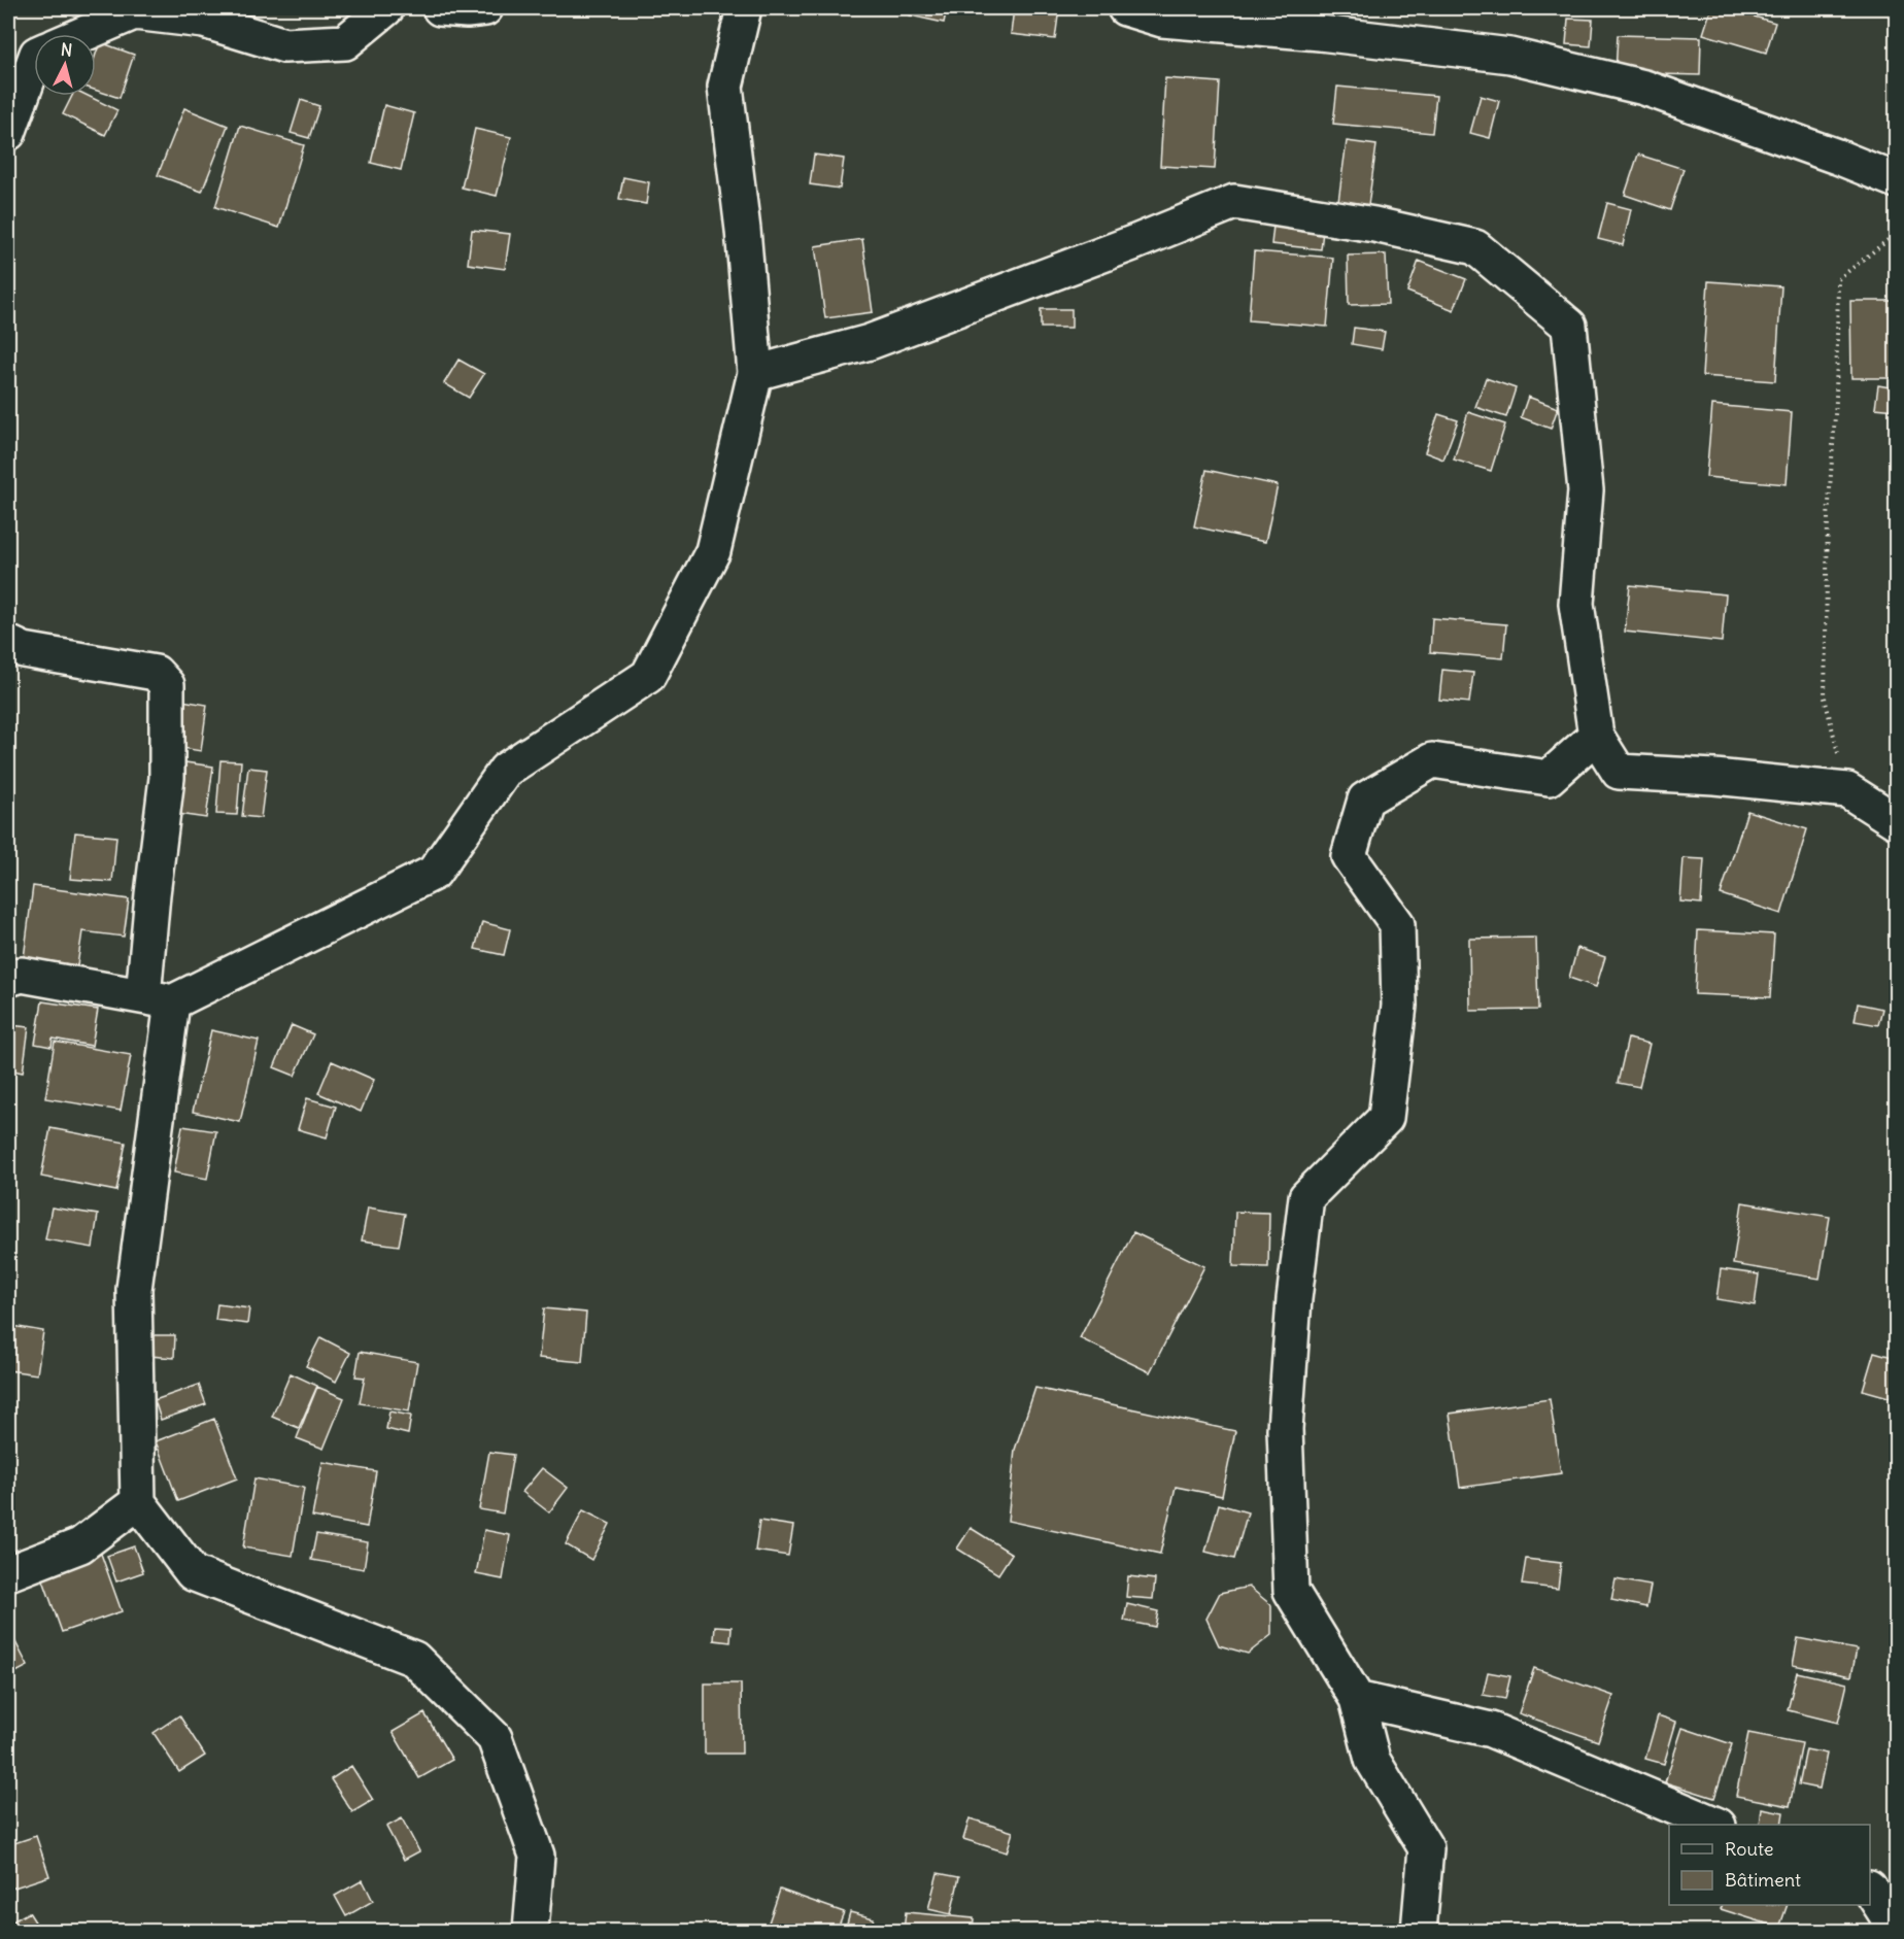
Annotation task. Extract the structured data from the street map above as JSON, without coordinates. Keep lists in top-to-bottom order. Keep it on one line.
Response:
{"legend":["Route","Bâtiment"],"north":"top"}
